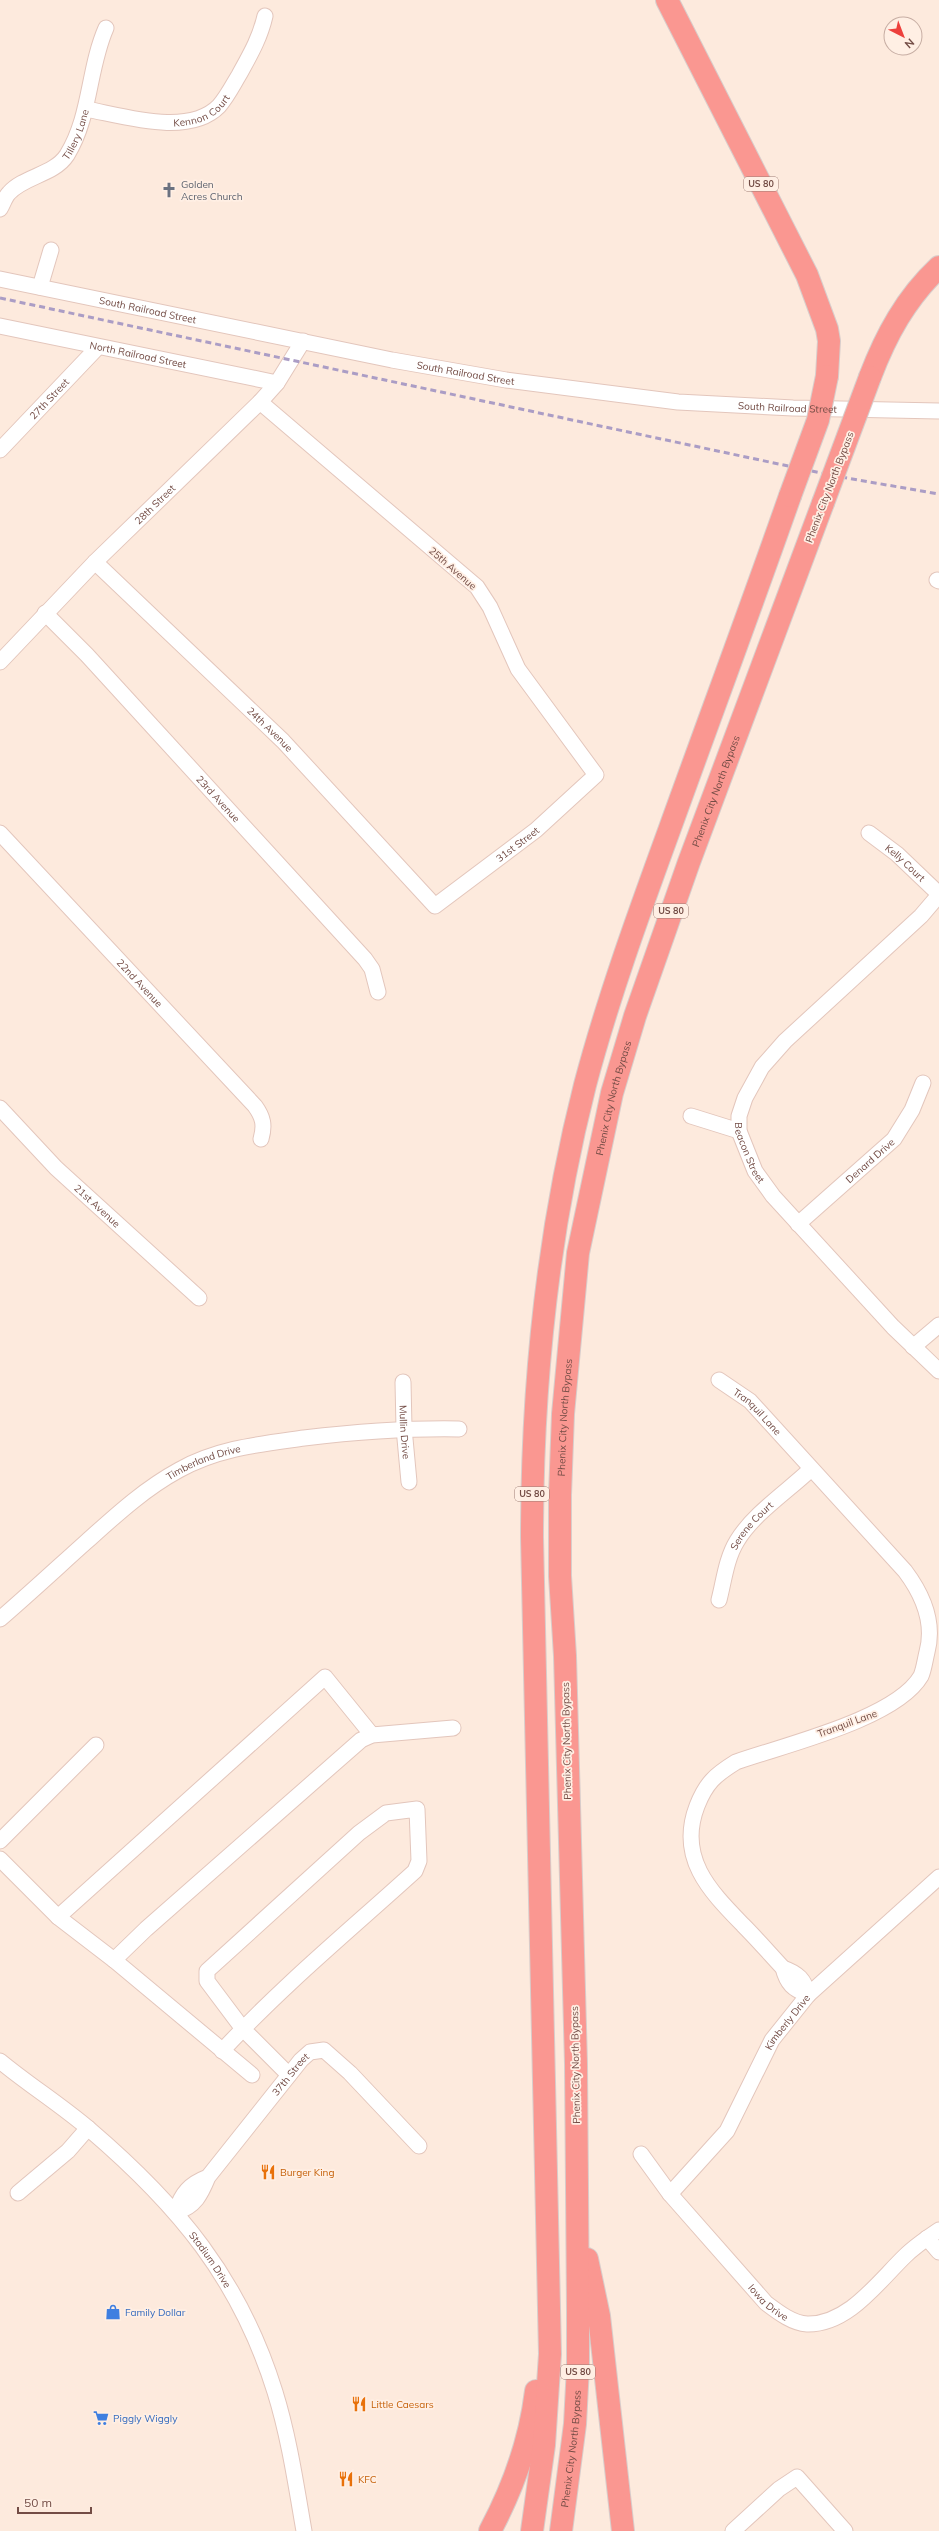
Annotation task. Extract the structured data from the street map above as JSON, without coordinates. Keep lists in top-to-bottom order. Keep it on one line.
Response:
{"streets":{"highway":["US 80","Phenix City North Bypass"],"street":["Kennon Court","Tillery Lane","South Railroad Street","North Railroad Street","27th Street","28th Street","25th Avenue","24th Avenue","23rd Avenue","31st Street","Kelly Court","22nd Avenue","Beacon Street","Denard Drive","21st Avenue","Tranquil Lane","Mullin Drive","Timberland Drive","Serene Court","Kimberly Drive","37th Street","Stadium Drive","Iowa Drive"]},"crossings":[["Kennon Court","Tillery Lane"],["South Railroad Street","28th Street"],["North Railroad Street","27th Street"],["North Railroad Street","28th Street"],["28th Street","25th Avenue"],["28th Street","24th Avenue"],["28th Street","23rd Avenue"],["25th Avenue","31st Street"],["24th Avenue","31st Street"],["Kelly Court","Beacon Street"],["Beacon Street","Denard Drive"],["Tranquil Lane","Serene Court"],["Tranquil Lane","Kimberly Drive"],["Mullin Drive","Timberland Drive"],["Kimberly Drive","Iowa Drive"],["37th Street","Stadium Drive"]],"places":{"church":["Golden Acres Church"],"restaurant":["Burger King","Little Caesars","KFC"],"shop":["Family Dollar"],"supermarket":["Piggly Wiggly"]},"scale_bar":"50 m","north":"bottom right"}
